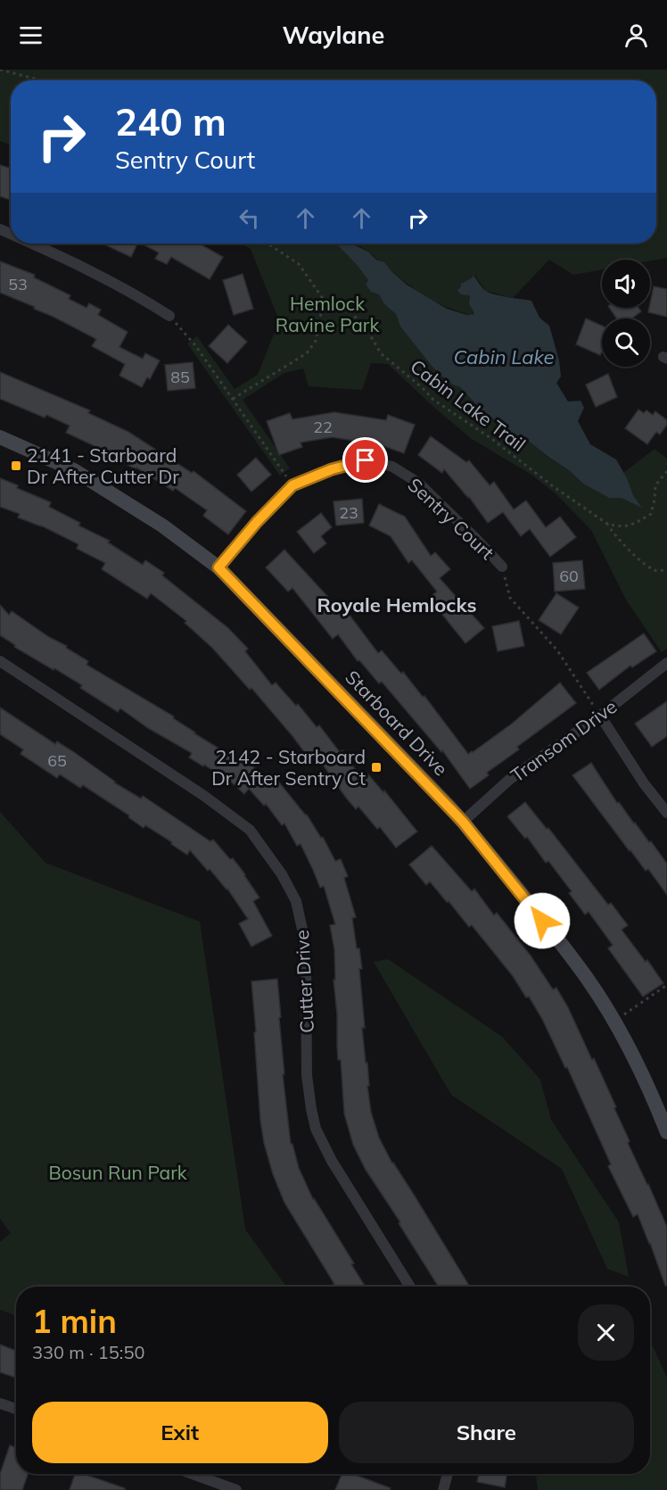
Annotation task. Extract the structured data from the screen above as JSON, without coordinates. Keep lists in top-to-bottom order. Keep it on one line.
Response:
{"streets":{"street":["Sentry Court","Starboard Drive","Transom Drive","Cutter Drive"],"path":["Cabin Lake Trail"]},"crossings":[["Sentry Court","Starboard Drive"],["Starboard Drive","Transom Drive"]],"districts":["Royale Hemlocks"],"water":["Cabin Lake"],"parks":["Hemlock Ravine Park","Bosun Run Park"],"places":{"transit":["2141 - Starboard Dr After Cutter Dr","2142 - Starboard Dr After Sentry Ct"]},"house_numbers":["53","85","22","23","60","65"],"page":{"header":"Waylane","turn":["240 m","Sentry Court"],"heading":["1 min","330 m · 15:50"],"buttons":["Exit","Share"]}}
